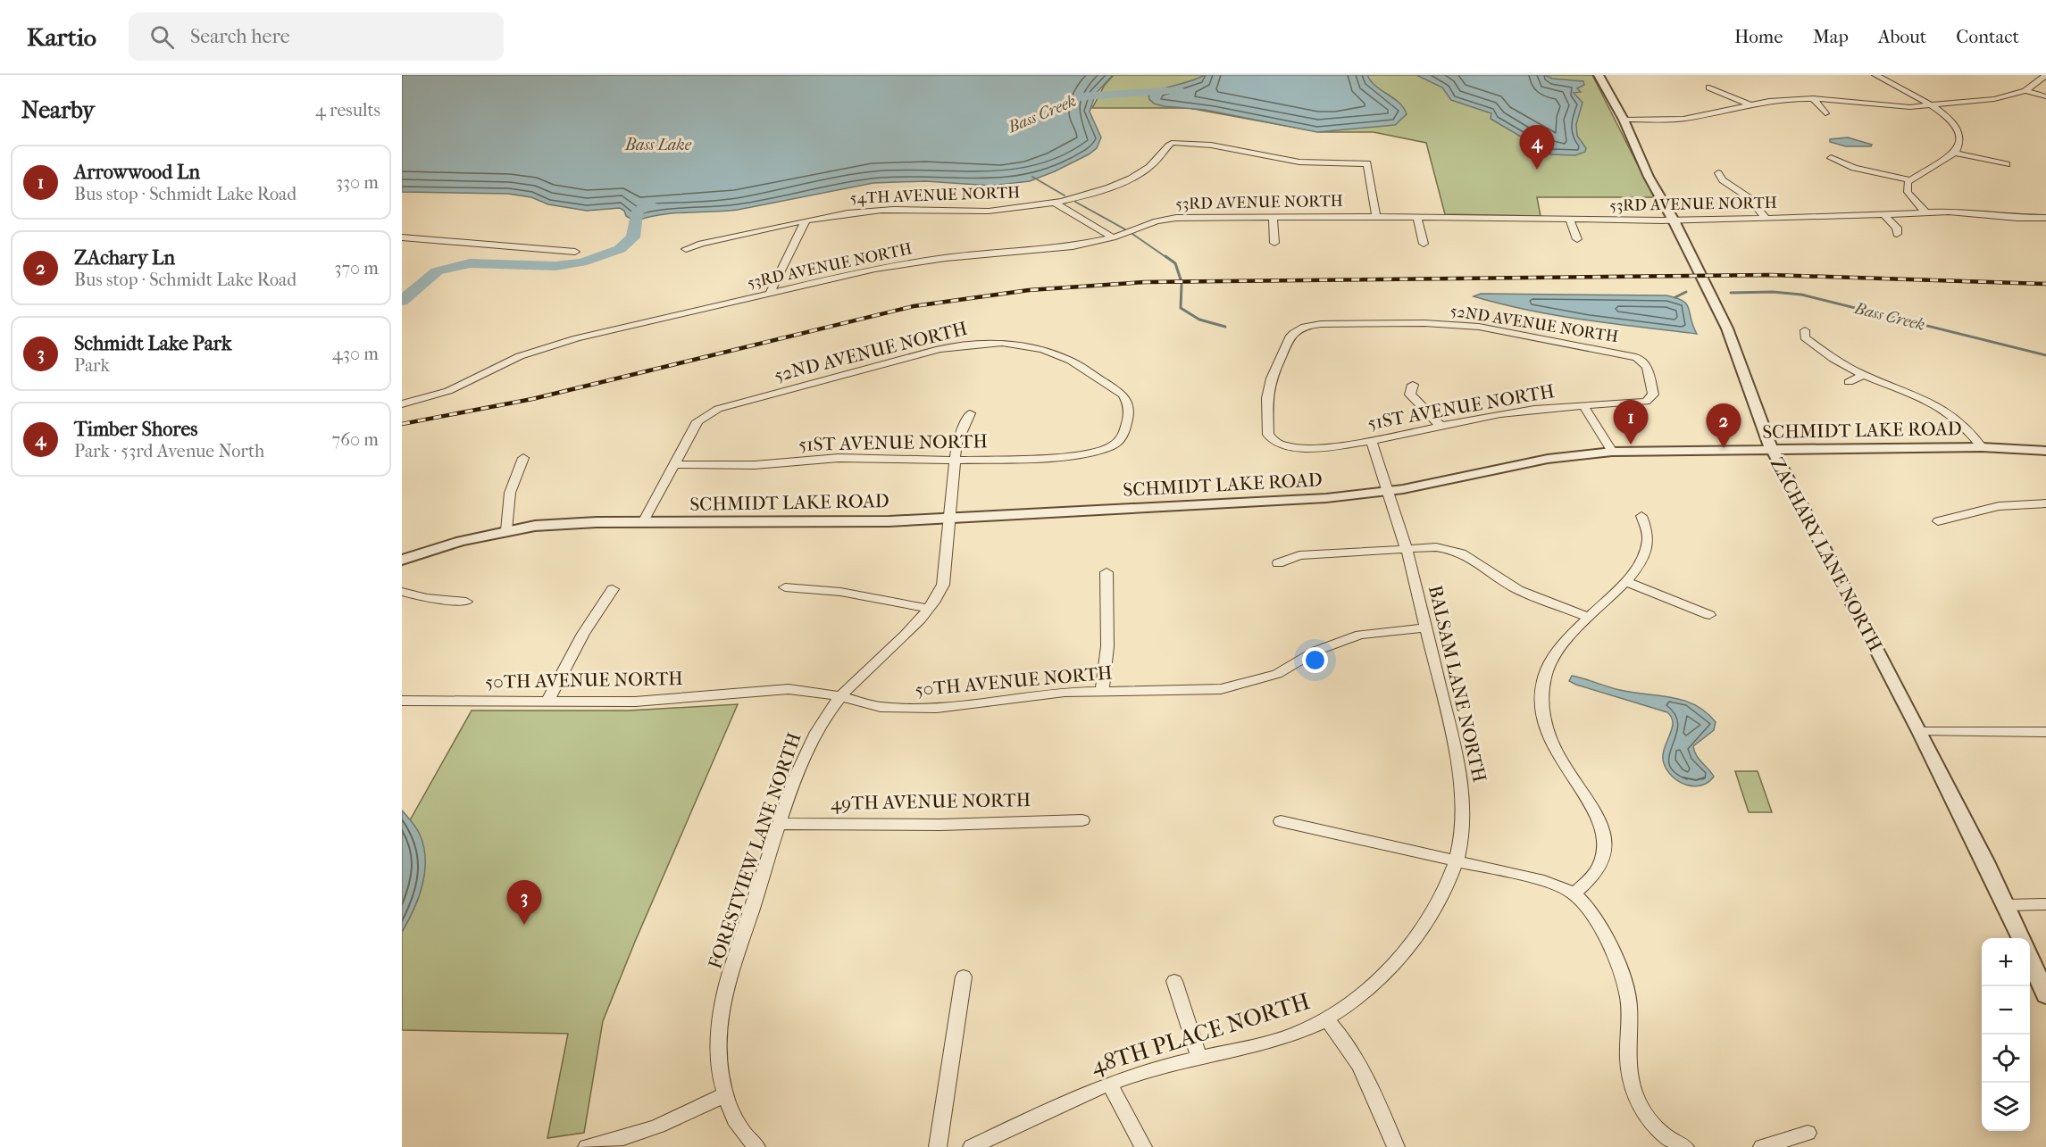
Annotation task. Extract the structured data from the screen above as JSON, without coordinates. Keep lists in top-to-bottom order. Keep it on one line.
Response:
{"streets":{"street":["54TH AVENUE NORTH","53RD AVENUE NORTH","52ND AVENUE NORTH","51ST AVENUE NORTH","SCHMIDT LAKE ROAD","ZACHARY LANE NORTH","50TH AVENUE NORTH","BALSAM LANE NORTH","49TH AVENUE NORTH","FORESTVIEW LANE NORTH","48TH PLACE NORTH"]},"crossings":[["54TH AVENUE NORTH","53RD AVENUE NORTH"],["53RD AVENUE NORTH","ZACHARY LANE NORTH"],["52ND AVENUE NORTH","51ST AVENUE NORTH"],["51ST AVENUE NORTH","BALSAM LANE NORTH"],["51ST AVENUE NORTH","FORESTVIEW LANE NORTH"],["SCHMIDT LAKE ROAD","ZACHARY LANE NORTH"],["SCHMIDT LAKE ROAD","BALSAM LANE NORTH"],["SCHMIDT LAKE ROAD","FORESTVIEW LANE NORTH"],["50TH AVENUE NORTH","BALSAM LANE NORTH"],["50TH AVENUE NORTH","FORESTVIEW LANE NORTH"],["BALSAM LANE NORTH","48TH PLACE NORTH"],["49TH AVENUE NORTH","FORESTVIEW LANE NORTH"]],"water":["Bass Creek","Bass Lake"],"page":{"header":"Kartio","search":"Search here","nav":["Home","Map","About","Contact"],"heading":["Nearby","4 results"],"pins":["4","1","2","3"],"list":[{"mark":"1","name":"Arrowwood Ln","note":"Bus stop · Schmidt Lake Road","value":"330 m"},{"mark":"2","name":"ZAchary Ln","note":"Bus stop · Schmidt Lake Road","value":"370 m"},{"mark":"3","name":"Schmidt Lake Park","note":"Park","value":"430 m"},{"mark":"4","name":"Timber Shores","note":"Park · 53rd Avenue North","value":"760 m"}],"map_buttons":["+","−"]}}
